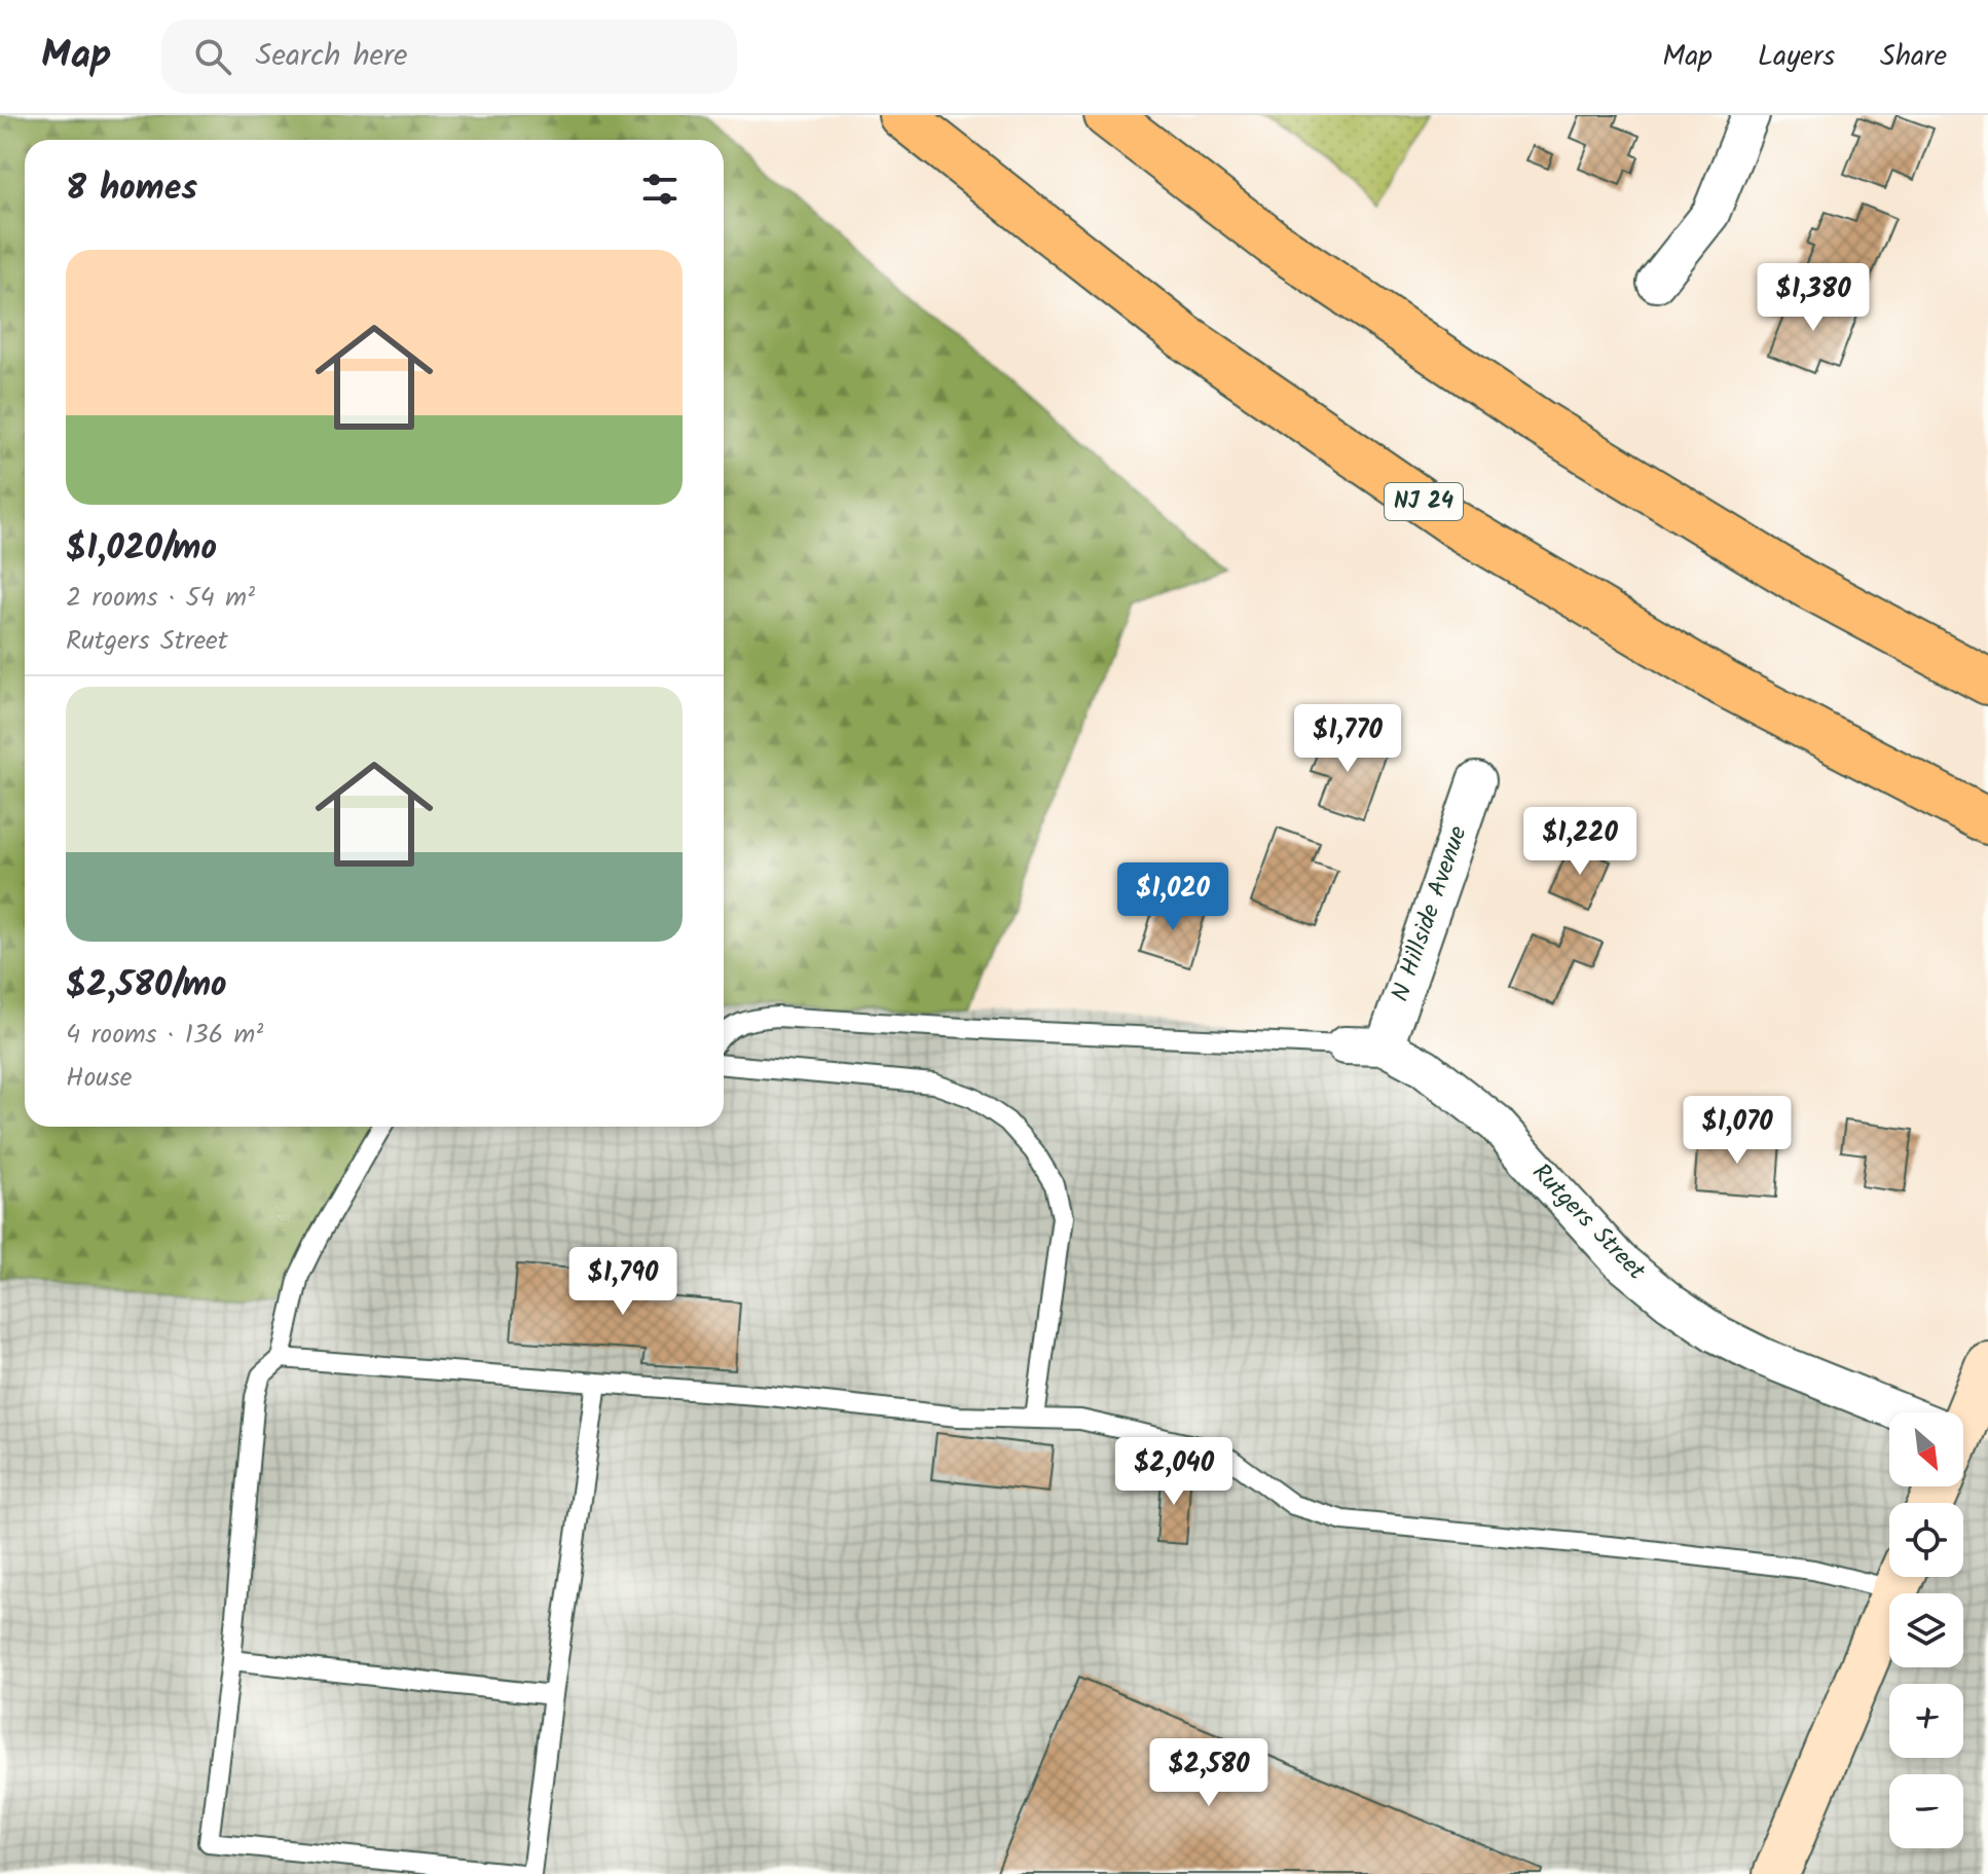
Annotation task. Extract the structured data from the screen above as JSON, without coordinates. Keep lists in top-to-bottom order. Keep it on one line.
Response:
{"streets":{"highway":["NJ 24"],"street":["N Hillside Avenue","Rutgers Street"]},"crossings":[["N Hillside Avenue","Rutgers Street"]],"north":"bottom right","page":{"header":"Map","search":"Search here","nav":["Map","Layers","Share"],"heading":"8 homes","list":[{"name":"$1,020/mo","note":"2 rooms · 54 m² · Rutgers Street"},{"name":"$2,580/mo","note":"4 rooms · 136 m² · House"}],"price":["$1,380","$1,770","$1,220","$1,020","$1,070","$1,790","$2,040","$2,580"],"map_buttons":["+","−"]}}
